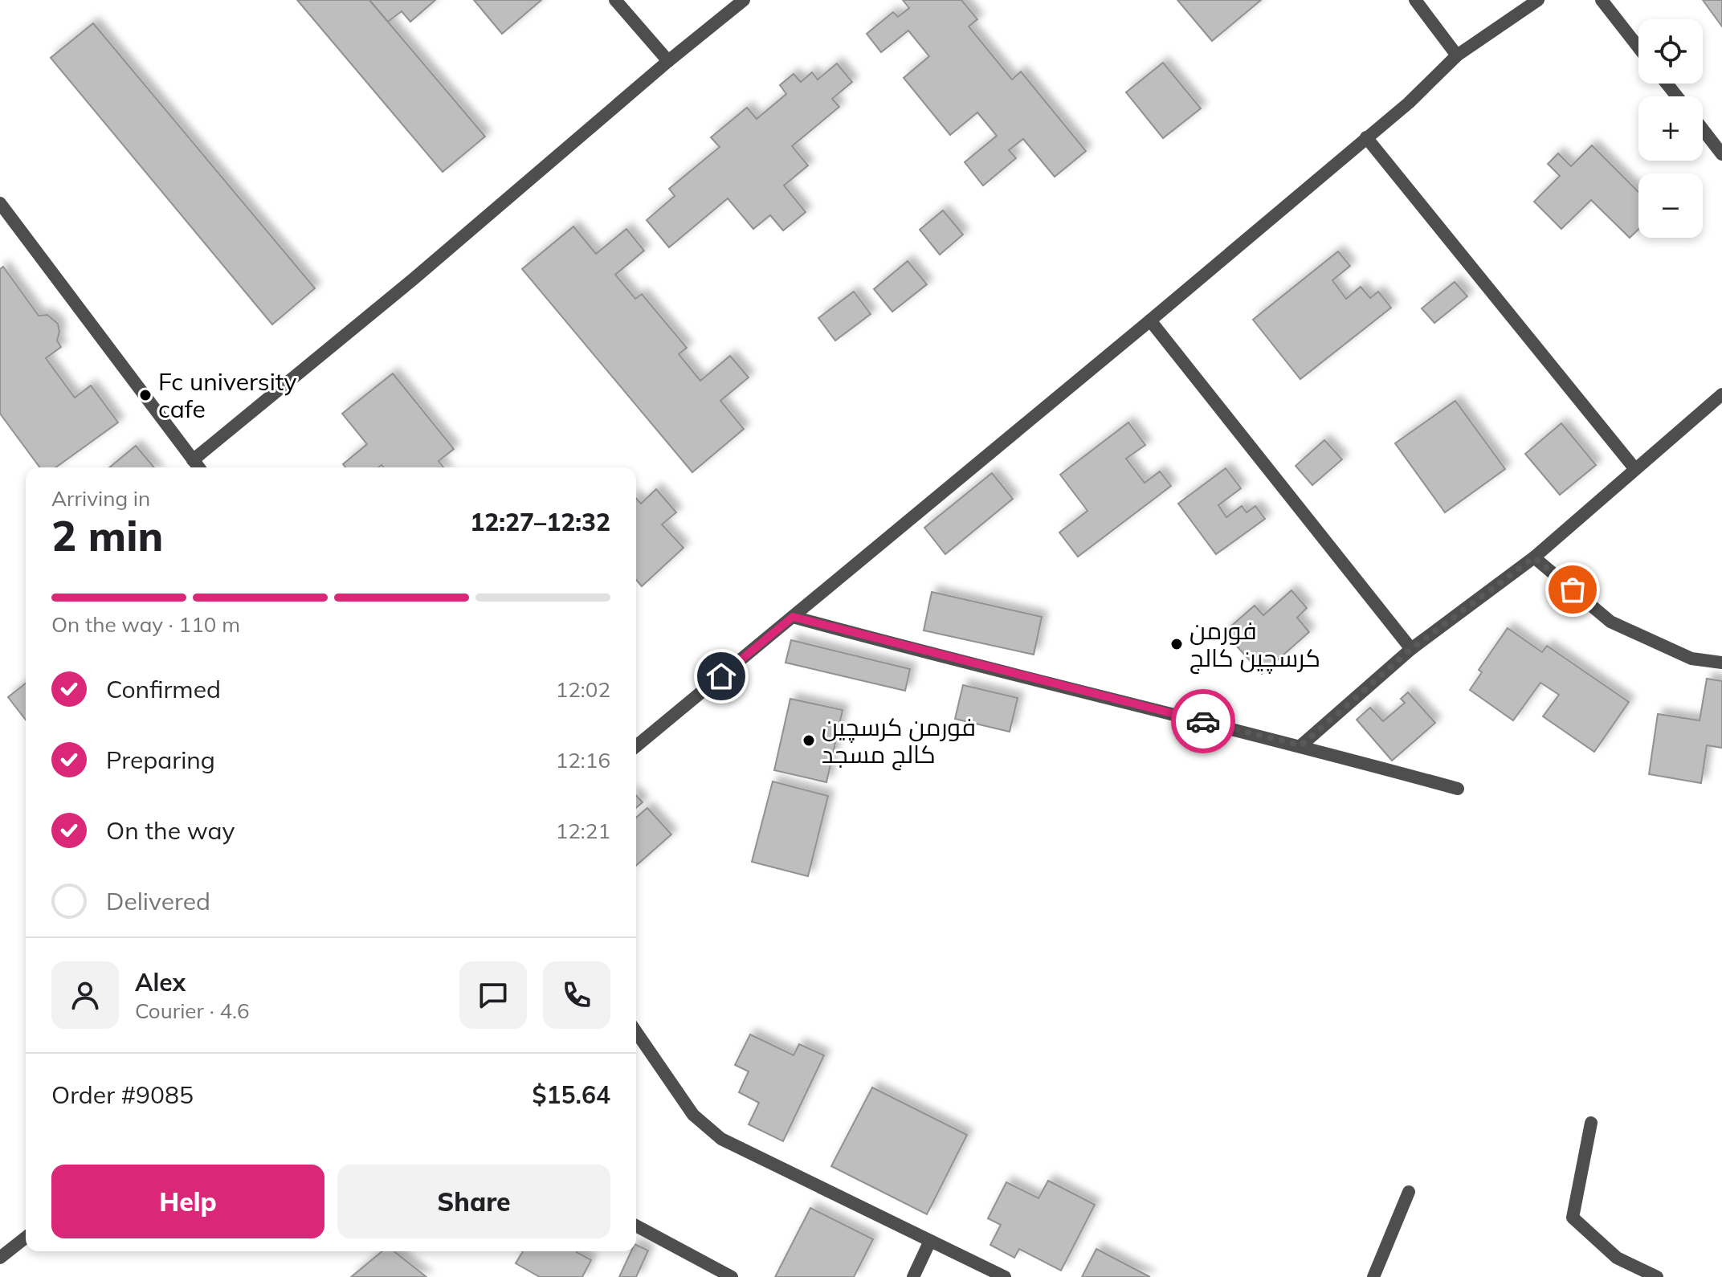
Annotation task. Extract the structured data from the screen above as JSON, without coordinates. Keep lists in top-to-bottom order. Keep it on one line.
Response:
{"places":["Fc university cafe","فورمن کرسچین کالج","فورمن کرسچین کالج مسجد"],"page":{"map_buttons":["+","−"],"heading":["2 min","Arriving in","12:27–12:32"],"panel":["Alex","Courier · 4.6","Order #9085","$15.64"],"bar":"On the way · 110 m","list":[["Confirmed","12:02"],["Preparing","12:16"],["On the way","12:21"],"Delivered"],"buttons":["Help","Share"]}}
